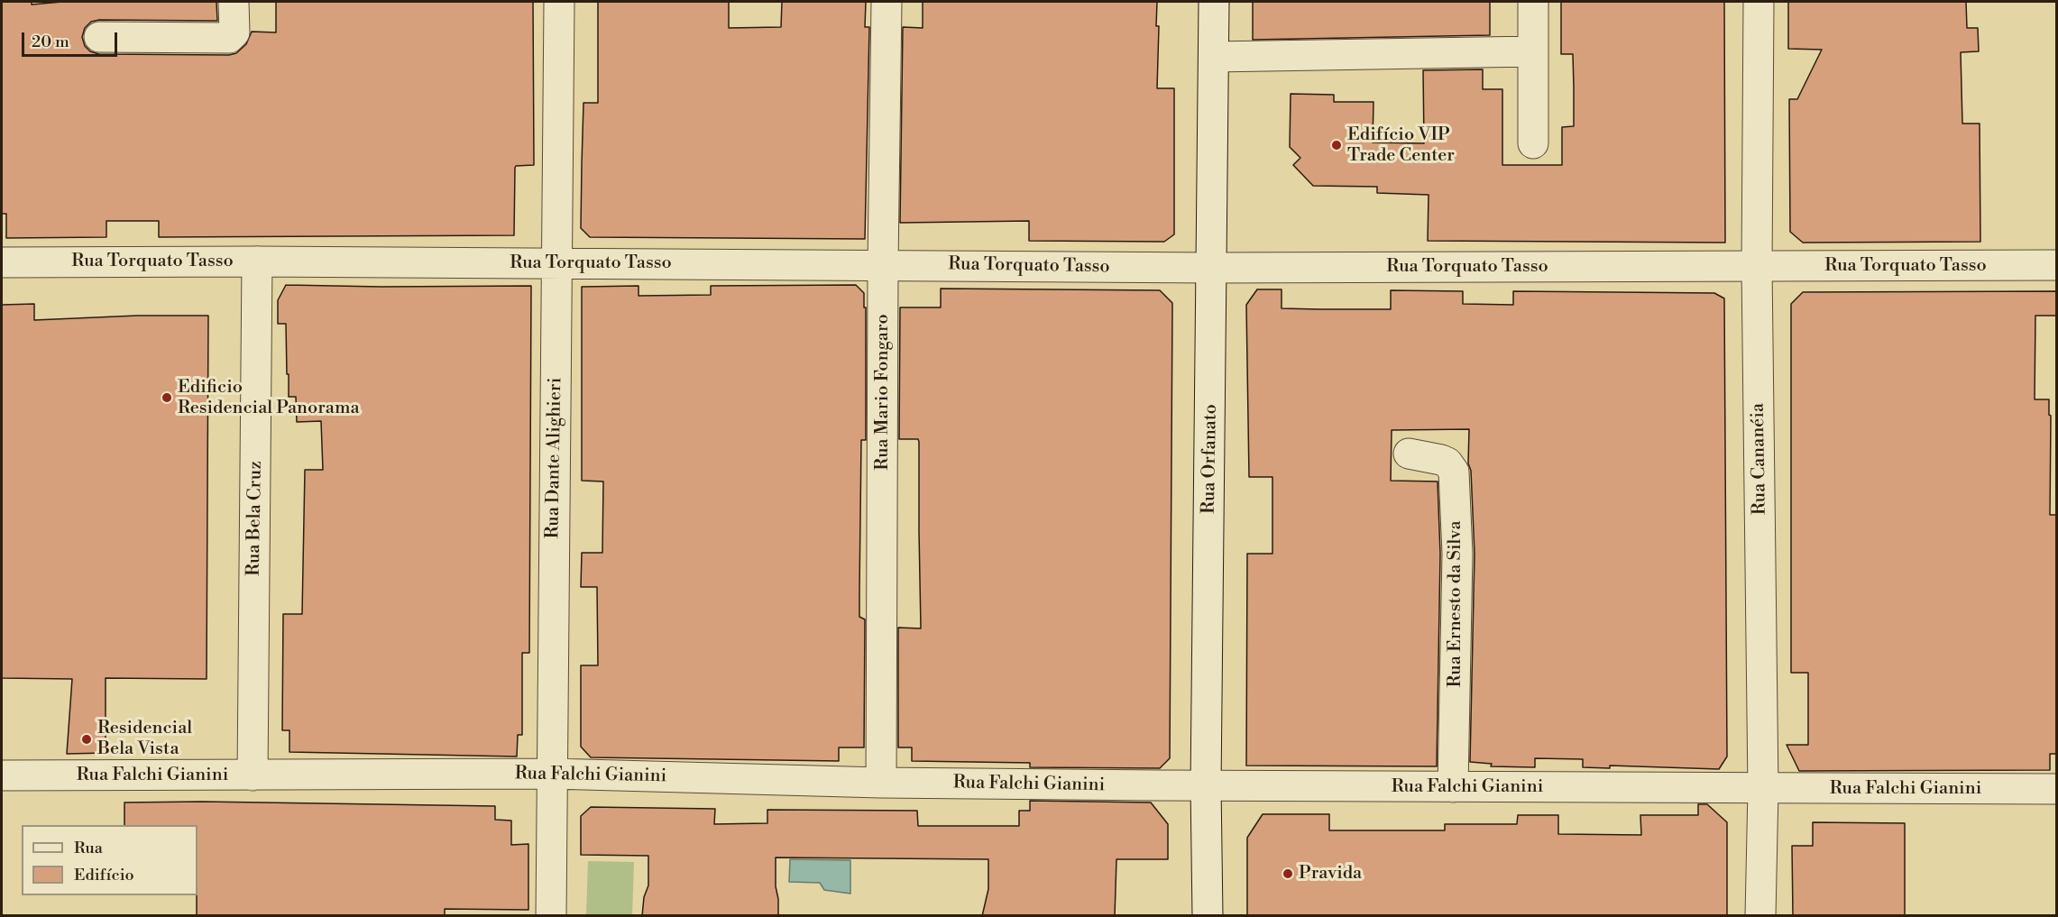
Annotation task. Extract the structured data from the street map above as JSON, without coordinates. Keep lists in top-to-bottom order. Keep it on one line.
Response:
{"streets":{"street":["Rua Torquato Tasso","Rua Mario Fongaro","Rua Dante Alighieri","Rua Orfanato","Rua Cananéia","Rua Bela Cruz","Rua Ernesto da Silva","Rua Falchi Gianini"]},"crossings":[["Rua Torquato Tasso","Rua Mario Fongaro"],["Rua Torquato Tasso","Rua Dante Alighieri"],["Rua Torquato Tasso","Rua Orfanato"],["Rua Torquato Tasso","Rua Cananéia"],["Rua Torquato Tasso","Rua Bela Cruz"],["Rua Mario Fongaro","Rua Falchi Gianini"],["Rua Dante Alighieri","Rua Falchi Gianini"],["Rua Orfanato","Rua Falchi Gianini"],["Rua Cananéia","Rua Falchi Gianini"],["Rua Bela Cruz","Rua Falchi Gianini"],["Rua Ernesto da Silva","Rua Falchi Gianini"]],"places":["Edifício VIP Trade Center","Edificio Residencial Panorama","Residencial Bela Vista","Pravida"],"legend":["Rua","Edifício"],"scale_bar":"20 m"}
